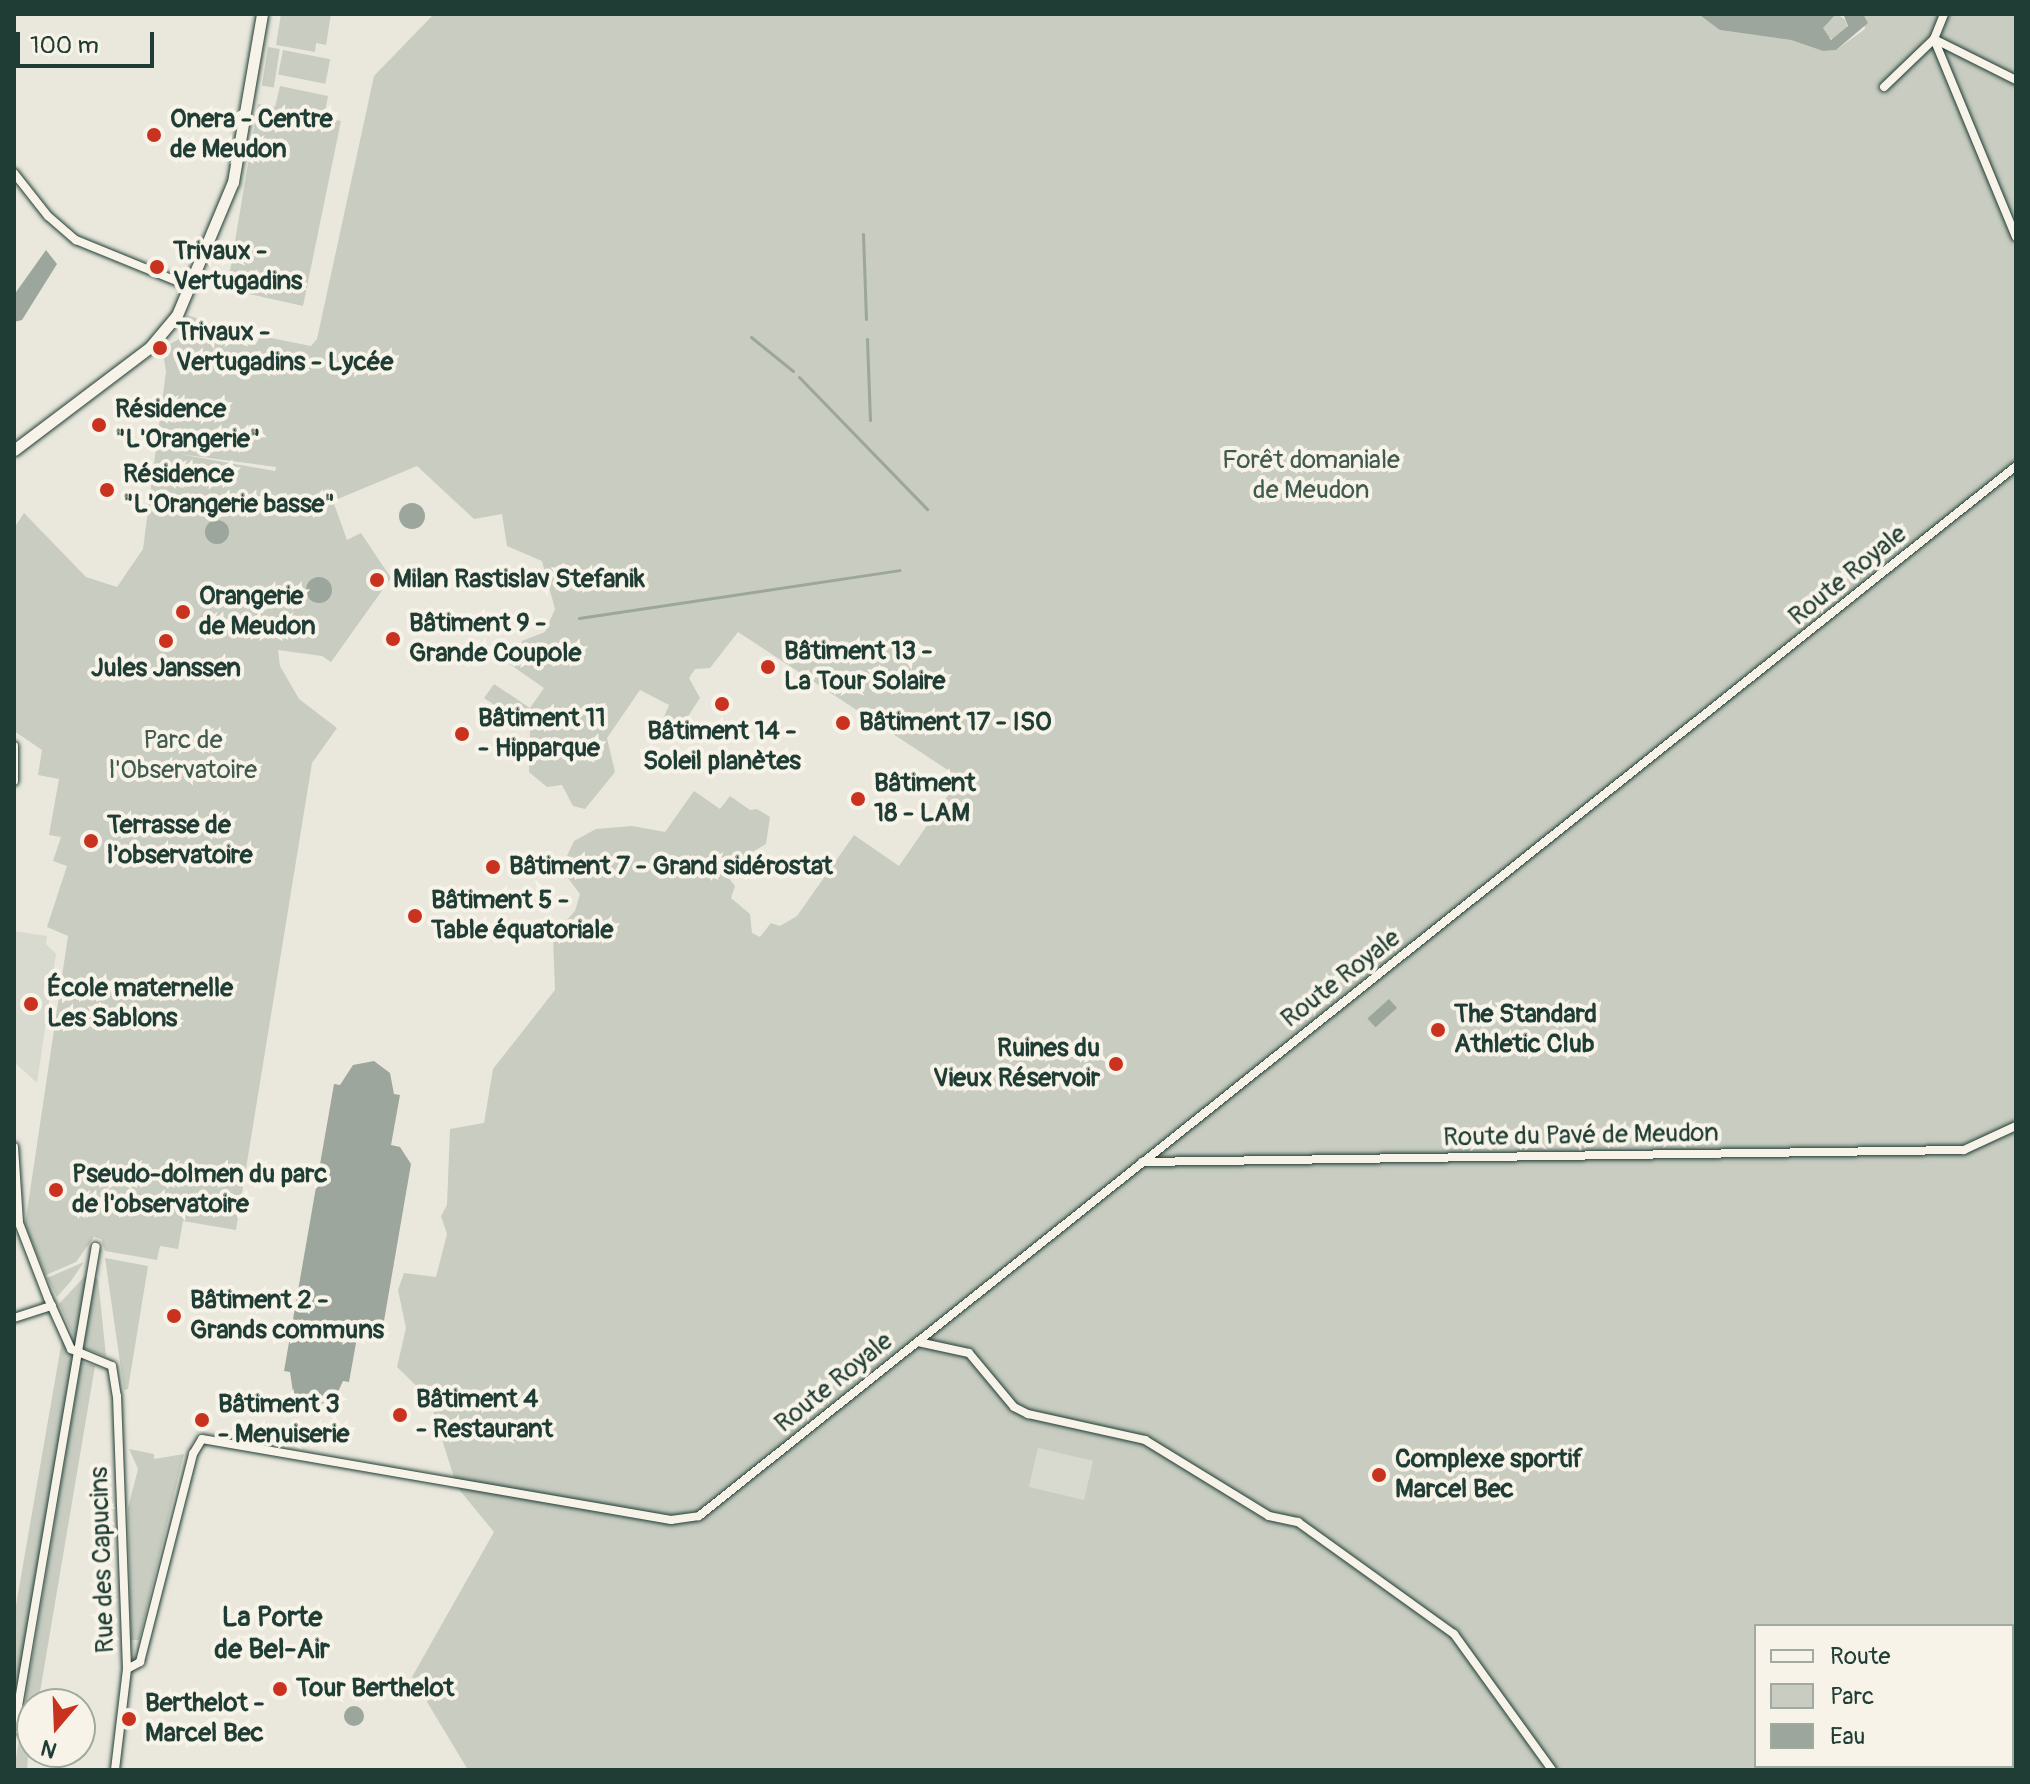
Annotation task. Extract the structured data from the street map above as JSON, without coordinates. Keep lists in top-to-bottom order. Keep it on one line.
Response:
{"streets":{"street":["Route Royale","Route du Pavé de Meudon","Rue des Capucins"]},"crossings":[["Route Royale","Route du Pavé de Meudon"],["Route Royale","Rue des Capucins"]],"districts":["La Porte de Bel-Air"],"parks":["Forêt domaniale de Meudon","Parc de l'Observatoire"],"places":["Onera - Centre de Meudon","Trivaux - Vertugadins","Trivaux - Vertugadins - Lycée","Résidence \"L'Orangerie\"","Résidence \"L'Orangerie basse\"","Milan Rastislav Stefanik","Orangerie de Meudon","Bâtiment 9 - Grande Coupole","Jules Janssen","Bâtiment 13 - La Tour Solaire","Bâtiment 14 - Soleil planètes","Bâtiment 17 - ISO","Bâtiment 11 - Hipparque","Bâtiment 18 - LAM","Terrasse de l'observatoire","Bâtiment 7 - Grand sidérostat","Bâtiment 5 - Table équatoriale","École maternelle Les Sablons","The Standard Athletic Club","Ruines du Vieux Réservoir","Pseudo-dolmen du parc de l'observatoire","Bâtiment 2 - Grands communs","Bâtiment 4 - Restaurant","Bâtiment 3 - Menuiserie","Complexe sportif Marcel Bec","Tour Berthelot","Berthelot - Marcel Bec"],"legend":["Route","Parc","Eau"],"scale_bar":"100 m","north":"bottom"}
